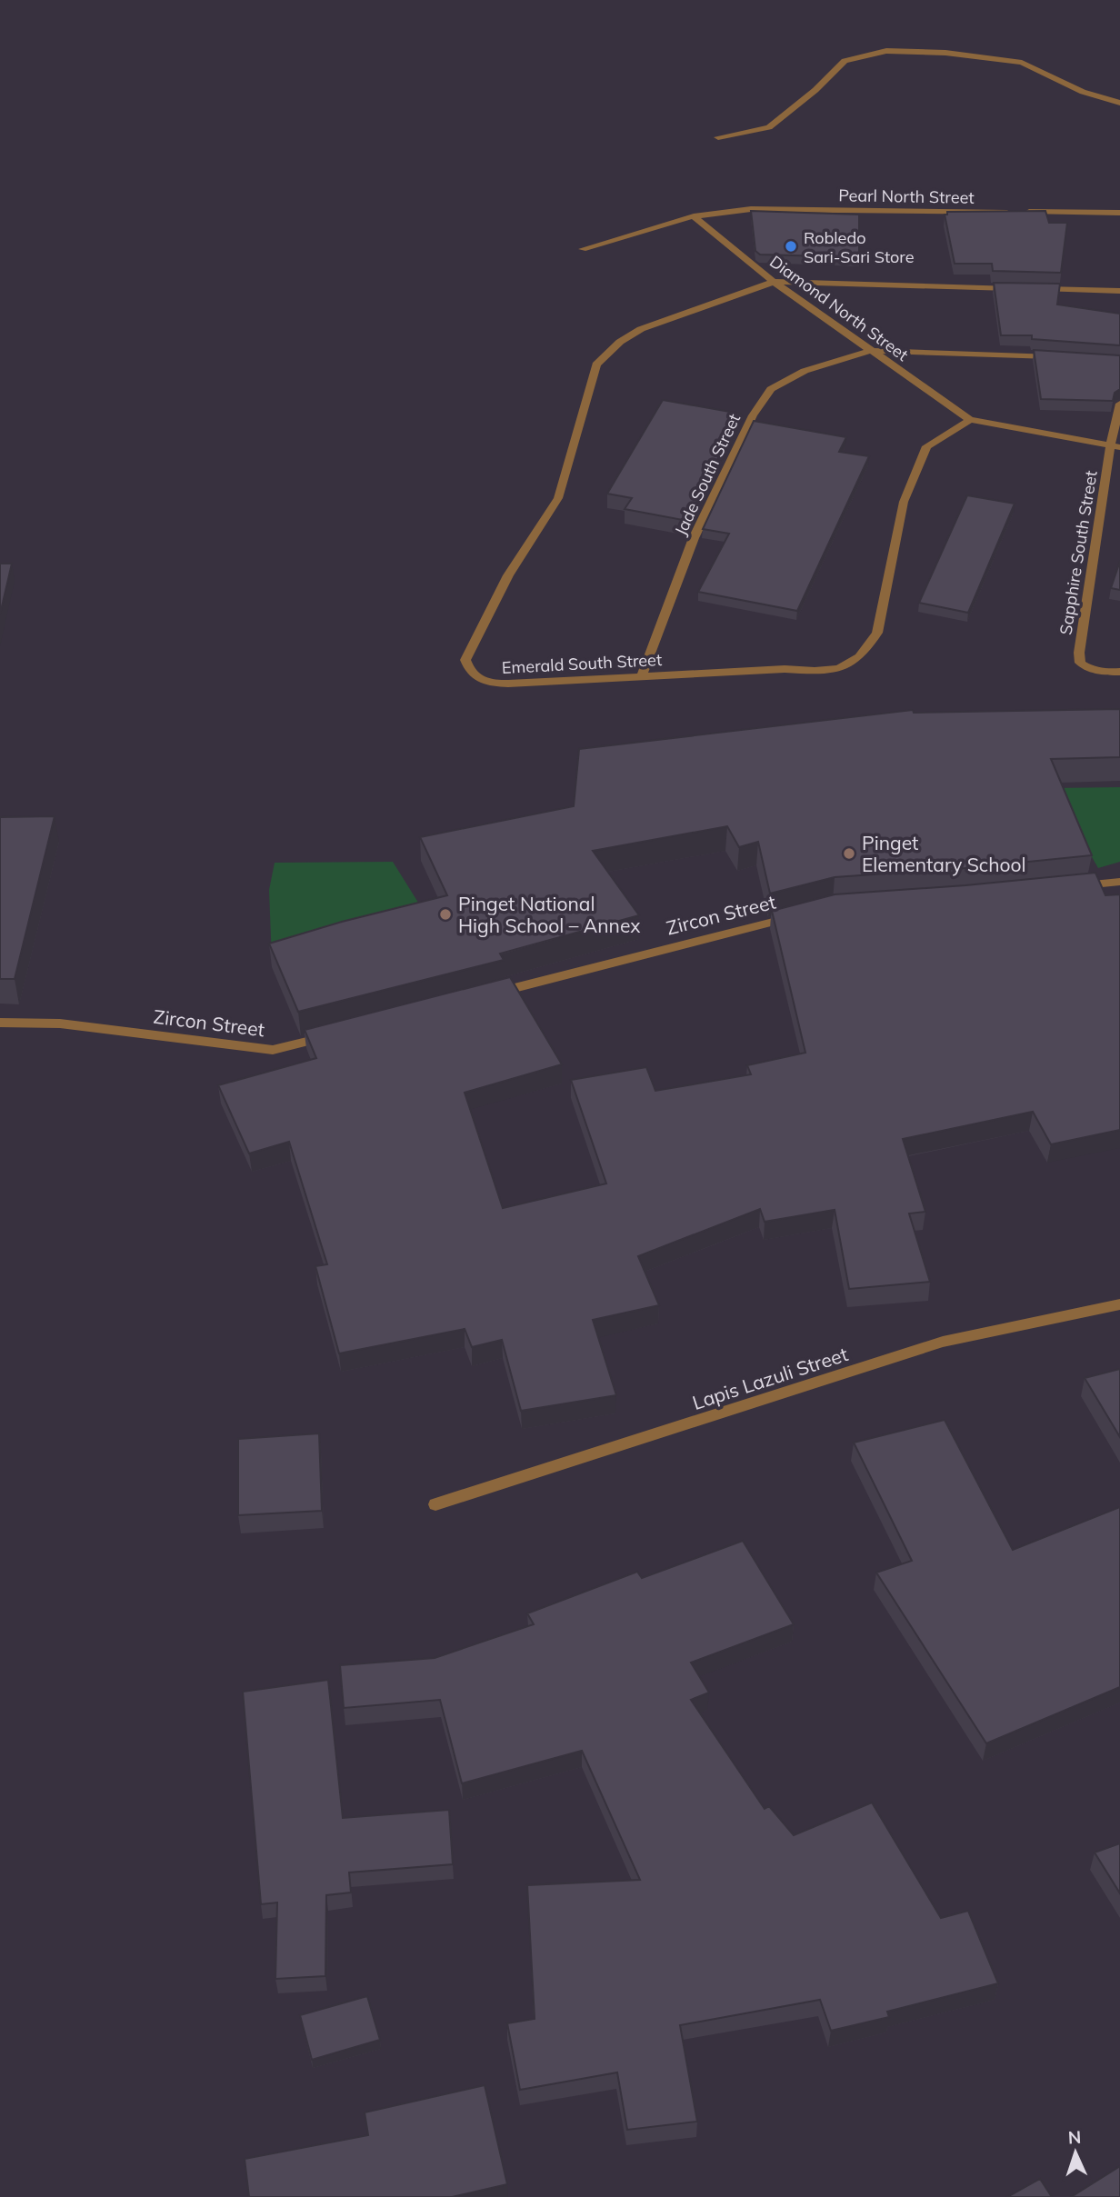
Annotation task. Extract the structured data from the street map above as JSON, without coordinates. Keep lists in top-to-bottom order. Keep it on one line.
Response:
{"streets":{"street":["Pearl North Street","Diamond North Street","Jade South Street","Sapphire South Street","Emerald South Street","Zircon Street","Lapis Lazuli Street"]},"crossings":[["Pearl North Street","Diamond North Street"],["Diamond North Street","Jade South Street"],["Diamond North Street","Emerald South Street"],["Jade South Street","Emerald South Street"]],"places":["Robledo Sari-Sari Store","Pinget Elementary School","Pinget National High School – Annex"],"north":"top"}
